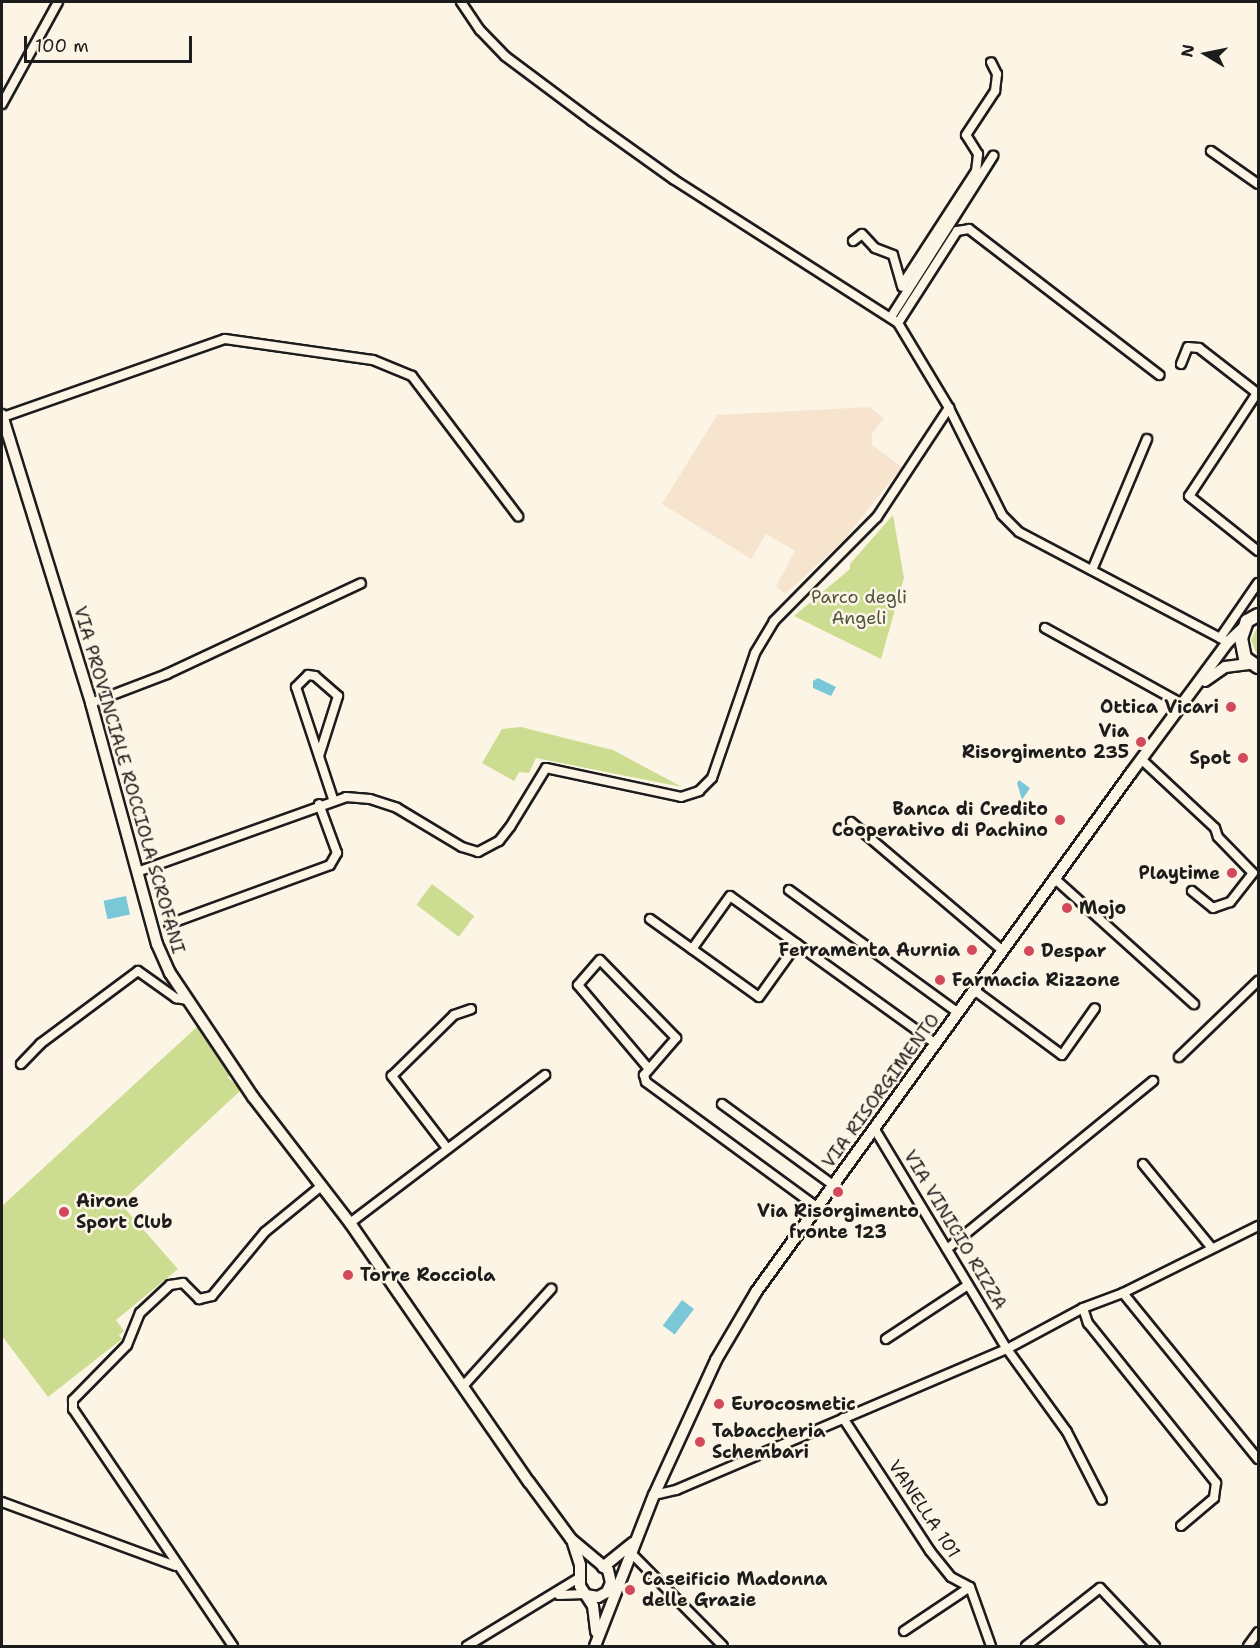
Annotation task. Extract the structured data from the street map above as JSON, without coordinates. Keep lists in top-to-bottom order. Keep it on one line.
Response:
{"streets":{"street":["VIA PROVINCIALE ROCCIOLA SCROFANI","VIA RISORGIMENTO","VIA VINICIO RIZZA","VANELLA 101"]},"crossings":[["VIA RISORGIMENTO","VIA VINICIO RIZZA"]],"parks":["Parco degli Angeli"],"places":["Ottica Vicari","Via Risorgimento 235","Spot","Banca di Credito Cooperativo di Pachino","Playtime","Mojo","Ferramenta Aurnia","Despar","Farmacia Rizzone","Via Risorgimento fronte 123","Airone Sport Club","Torre Rocciola","Eurocosmetic","Tabaccheria Schembari","Caseificio Madonna delle Grazie"],"scale_bar":"100 m","north":"left"}
